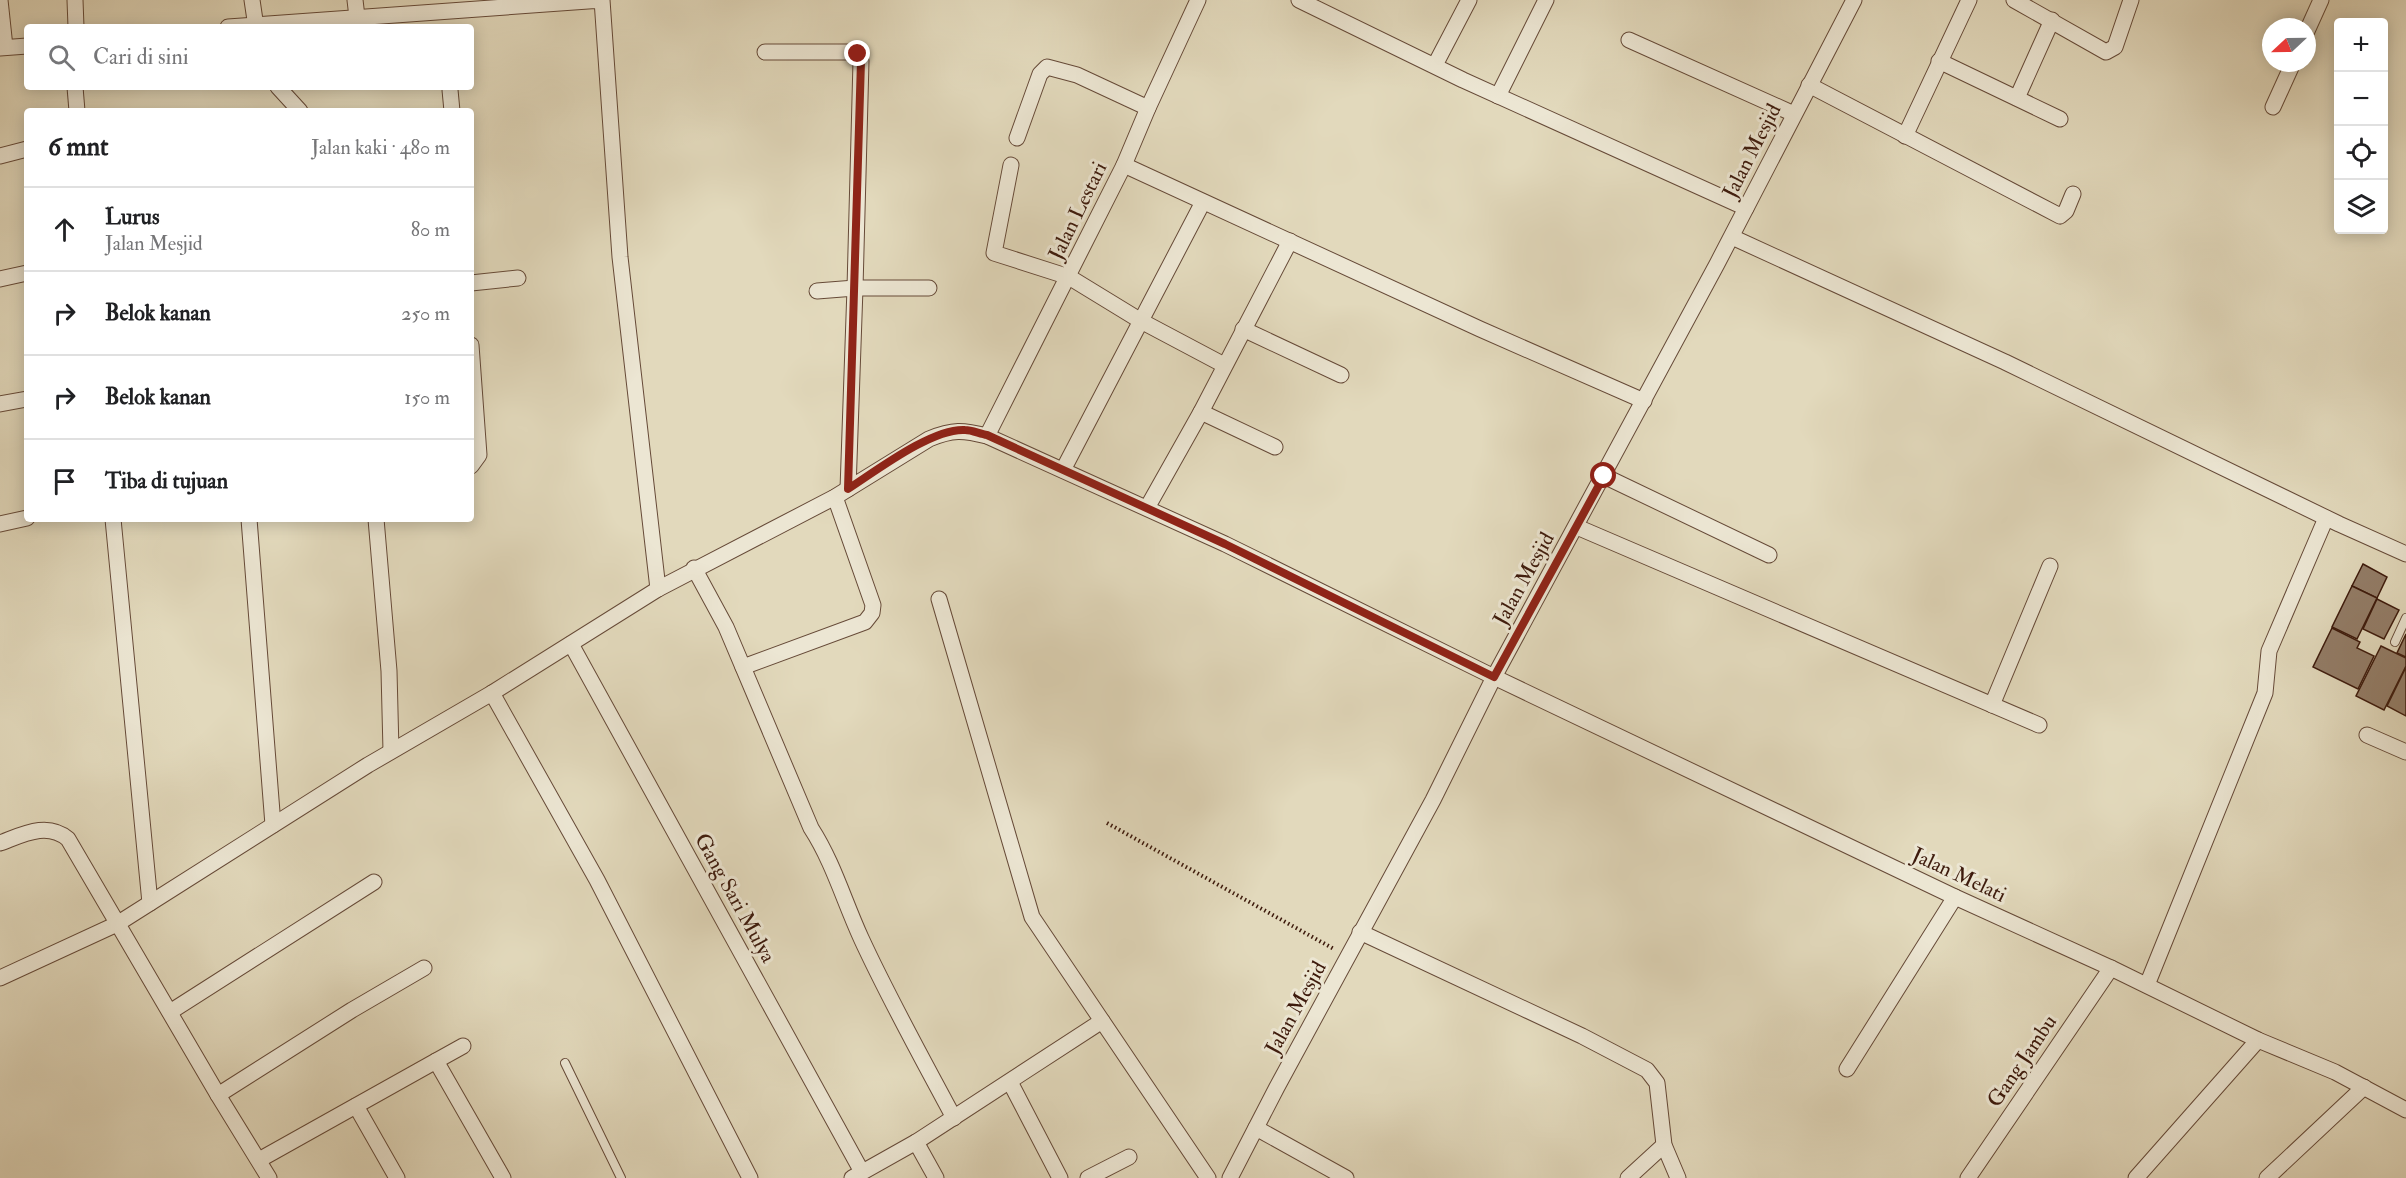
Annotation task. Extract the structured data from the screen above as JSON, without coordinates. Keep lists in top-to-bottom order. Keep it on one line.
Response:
{"streets":{"street":["Jalan Mesjid","Jalan Lestari","Jalan Melati","Gang Sari Mulya","Gang Jambu"]},"crossings":[["Jalan Mesjid","Jalan Melati"],["Jalan Lestari","Jalan Melati"],["Jalan Melati","Gang Sari Mulya"],["Jalan Melati","Gang Jambu"]],"north":"left","page":{"map_buttons":["+","−"],"search":"Cari di sini","heading":["6 mnt","Jalan kaki · 480 m"],"list":[["Lurus","Jalan Mesjid","80 m"],["Belok kanan","250 m"],["Belok kanan","150 m"],"Tiba di tujuan"]}}
